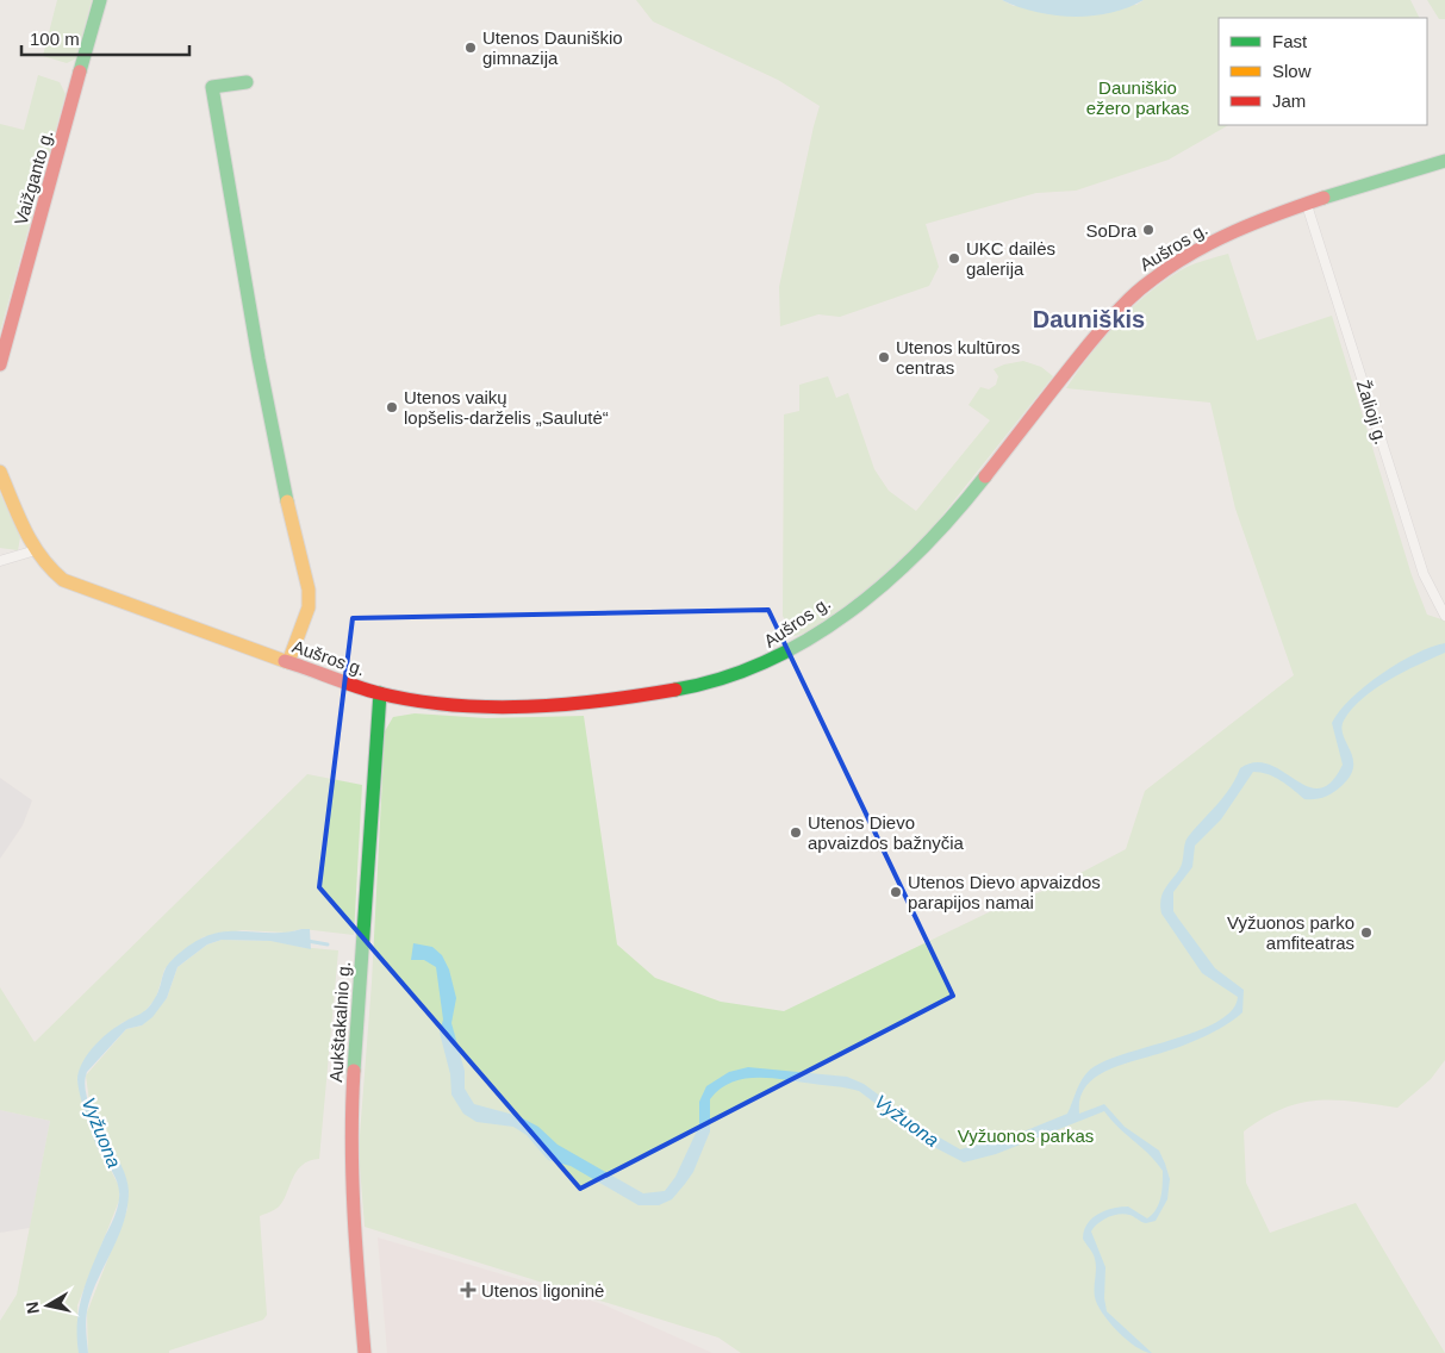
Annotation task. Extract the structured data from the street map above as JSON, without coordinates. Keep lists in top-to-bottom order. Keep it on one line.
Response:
{"streets":{"street":["Vaižganto g.","Aušros g.","Žalioji g.","Aukštakalnio g."]},"crossings":[["Aušros g.","Žalioji g."],["Aušros g.","Aukštakalnio g."]],"districts":["Dauniškis"],"water":["Vyžuona"],"parks":["Dauniškio ežero parkas","Vyžuonos parkas"],"places":{"other":["Utenos Dauniškio gimnazija","SoDra","UKC dailės galerija","Utenos kultūros centras","Utenos vaikų lopšelis-darželis „Saulutė“","Utenos Dievo apvaizdos bažnyčia","Utenos Dievo apvaizdos parapijos namai","Vyžuonos parko amfiteatras"],"health":["Utenos ligoninė"]},"legend":["Fast","Slow","Jam"],"scale_bar":"100 m","north":"left"}
